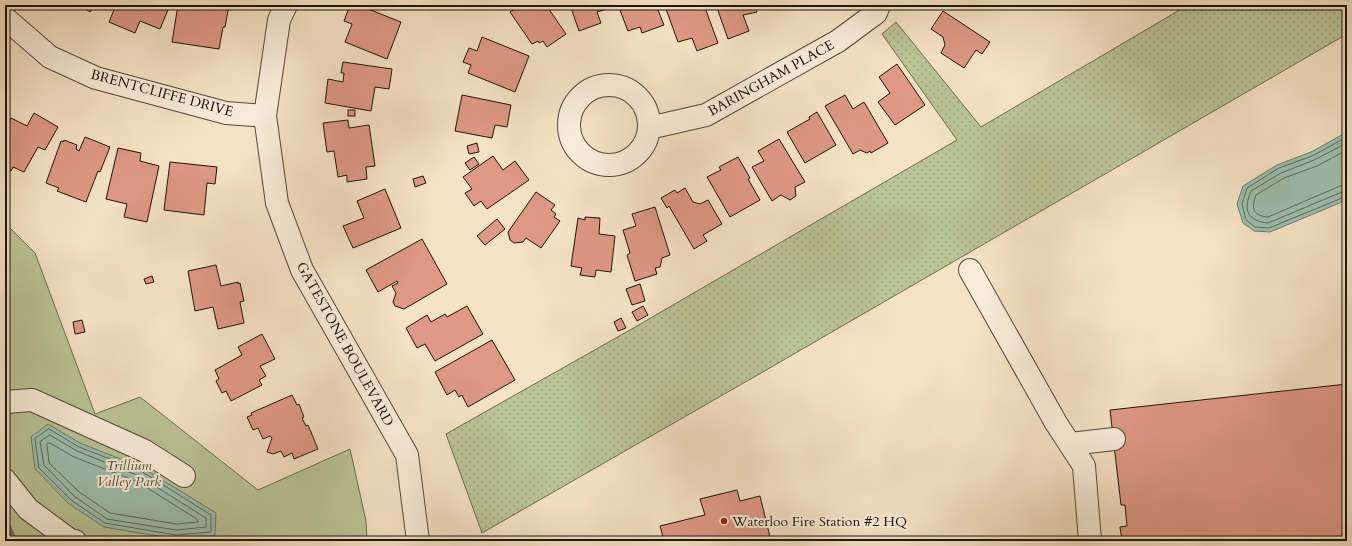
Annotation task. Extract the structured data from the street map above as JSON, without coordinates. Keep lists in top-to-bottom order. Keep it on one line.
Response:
{"streets":{"street":["BARINGHAM PLACE","BRENTCLIFFE DRIVE","GATESTONE BOULEVARD"]},"crossings":[["BRENTCLIFFE DRIVE","GATESTONE BOULEVARD"]],"parks":["Trillium Valley Park"],"places":["Waterloo Fire Station #2 HQ"]}
